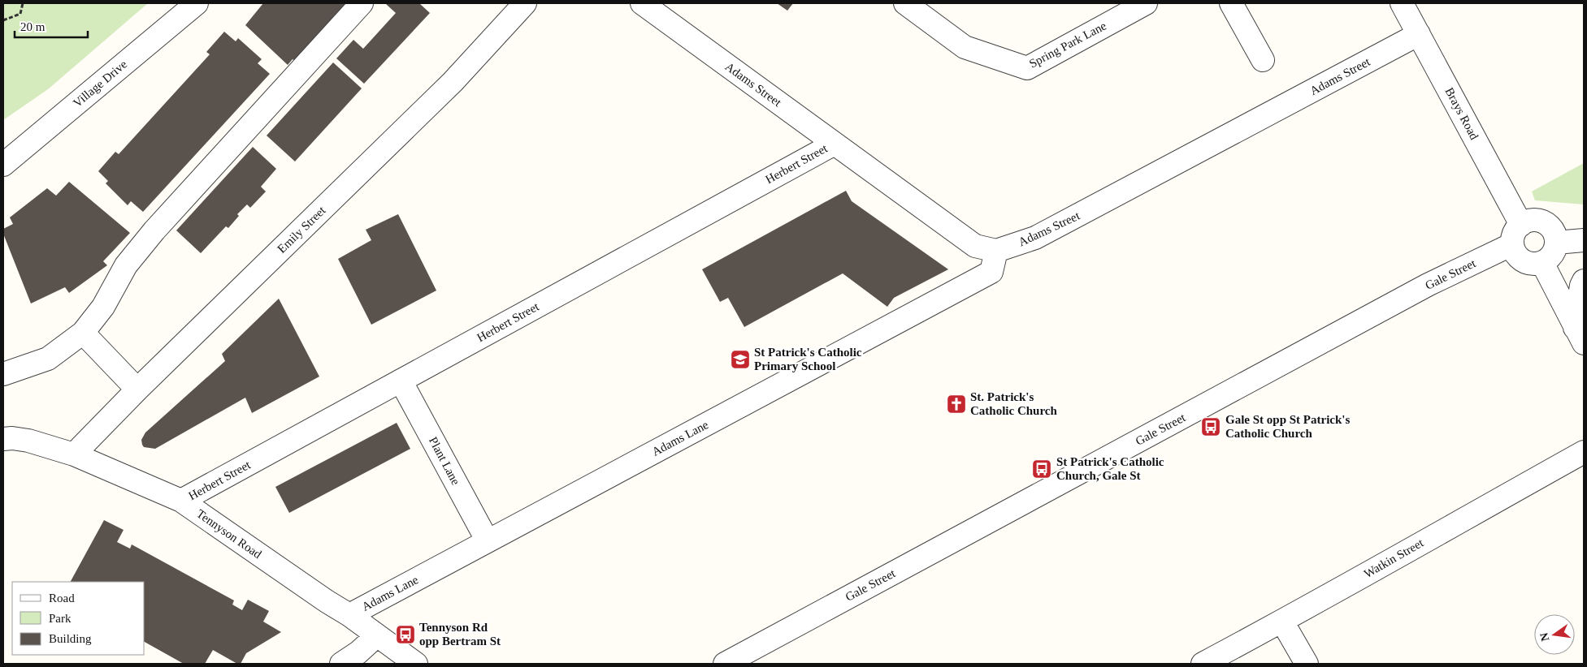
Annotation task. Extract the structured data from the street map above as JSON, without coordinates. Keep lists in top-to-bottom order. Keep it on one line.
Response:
{"streets":{"street":["Spring Park Lane","Adams Street","Village Drive","Brays Road","Herbert Street","Emily Street","Gale Street","Adams Lane","Plant Lane","Tennyson Road","Watkin Street"]},"crossings":[["Adams Street","Brays Road"],["Adams Street","Herbert Street"],["Adams Street","Adams Lane"],["Brays Road","Gale Street"],["Herbert Street","Plant Lane"],["Herbert Street","Tennyson Road"],["Emily Street","Tennyson Road"],["Adams Lane","Plant Lane"],["Adams Lane","Tennyson Road"]],"places":{"school or university":["St Patrick's Catholic Primary School"],"church":["St. Patrick's Catholic Church"],"bus stop":["Gale St opp St Patrick's Catholic Church","St Patrick's Catholic Church, Gale St","Tennyson Rd opp Bertram St"]},"legend":["Road","Park","Building"],"scale_bar":"20 m","north":"left"}
